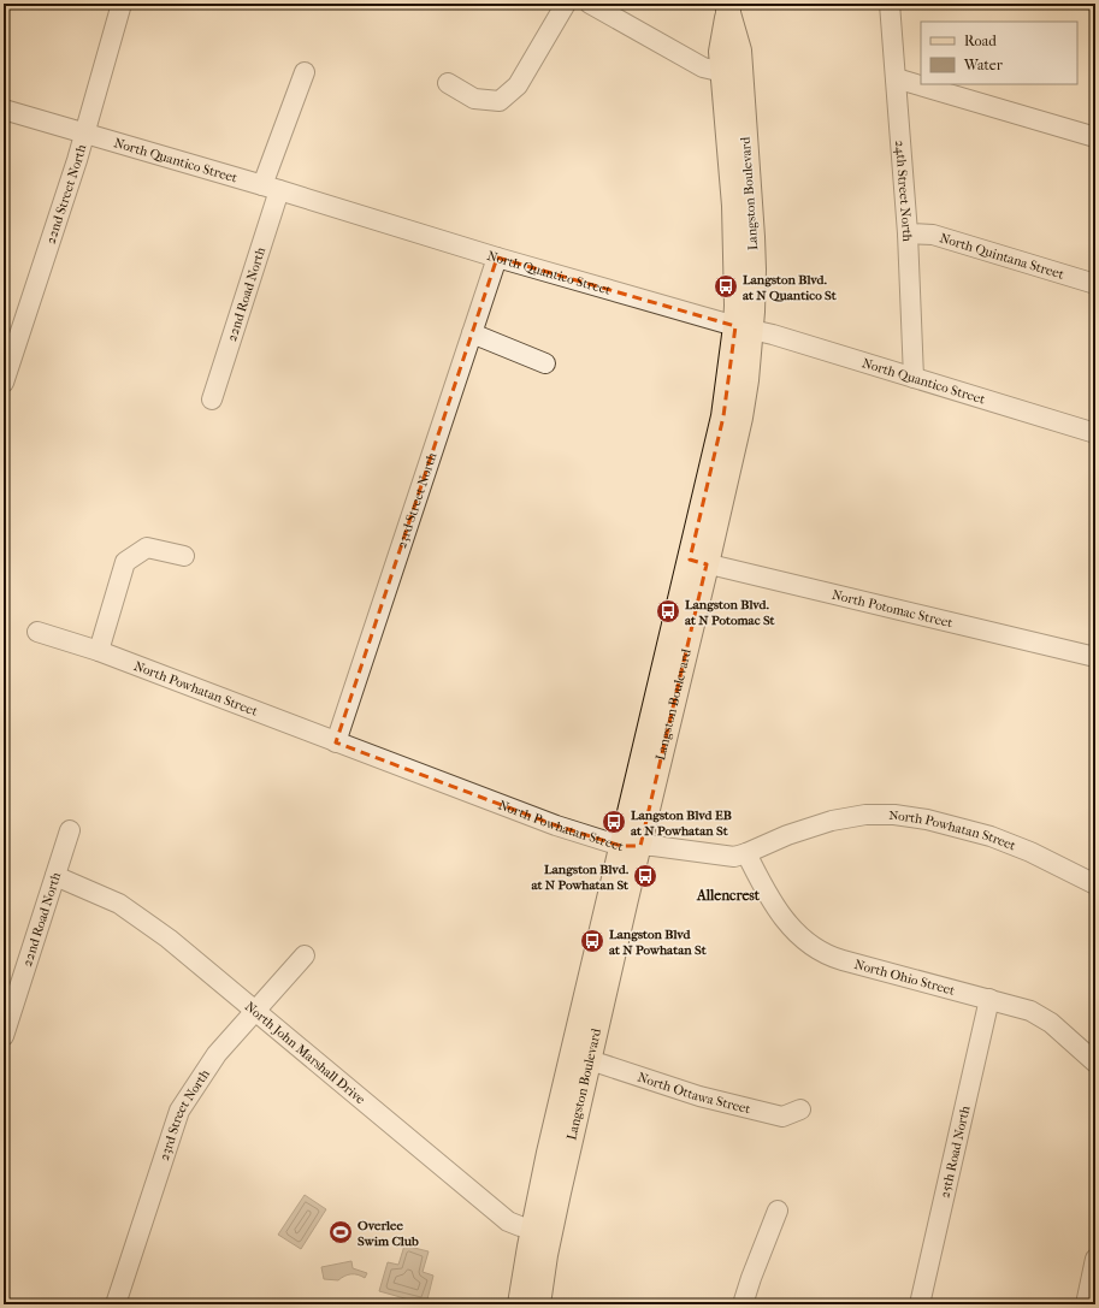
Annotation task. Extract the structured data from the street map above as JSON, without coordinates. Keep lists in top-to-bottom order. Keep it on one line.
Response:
{"streets":{"main road":["Langston Boulevard"],"street":["North Quantico Street","24th Street North","22nd Street North","North Quintana Street","22nd Road North","23rd Street North","North Potomac Street","North Powhatan Street","North Ohio Street","North John Marshall Drive","North Ottawa Street","25th Road North"]},"crossings":[["North Quantico Street","24th Street North"],["North Quantico Street","Langston Boulevard"],["North Quantico Street","22nd Street North"],["North Quantico Street","22nd Road North"],["North Quantico Street","23rd Street North"],["24th Street North","North Quintana Street"],["Langston Boulevard","North Potomac Street"],["Langston Boulevard","North Powhatan Street"],["Langston Boulevard","North John Marshall Drive"],["Langston Boulevard","North Ottawa Street"],["22nd Road North","North John Marshall Drive"],["23rd Street North","North Powhatan Street"],["23rd Street North","North John Marshall Drive"],["North Powhatan Street","North Ohio Street"],["North Ohio Street","25th Road North"]],"districts":["Allencrest"],"places":{"bus stop":["Langston Blvd. at N Quantico St","Langston Blvd. at N Potomac St","Langston Blvd EB at N Powhatan St","Langston Blvd. at N Powhatan St","Langston Blvd at N Powhatan St"],"sports":["Overlee Swim Club"]},"legend":["Road","Water"]}
